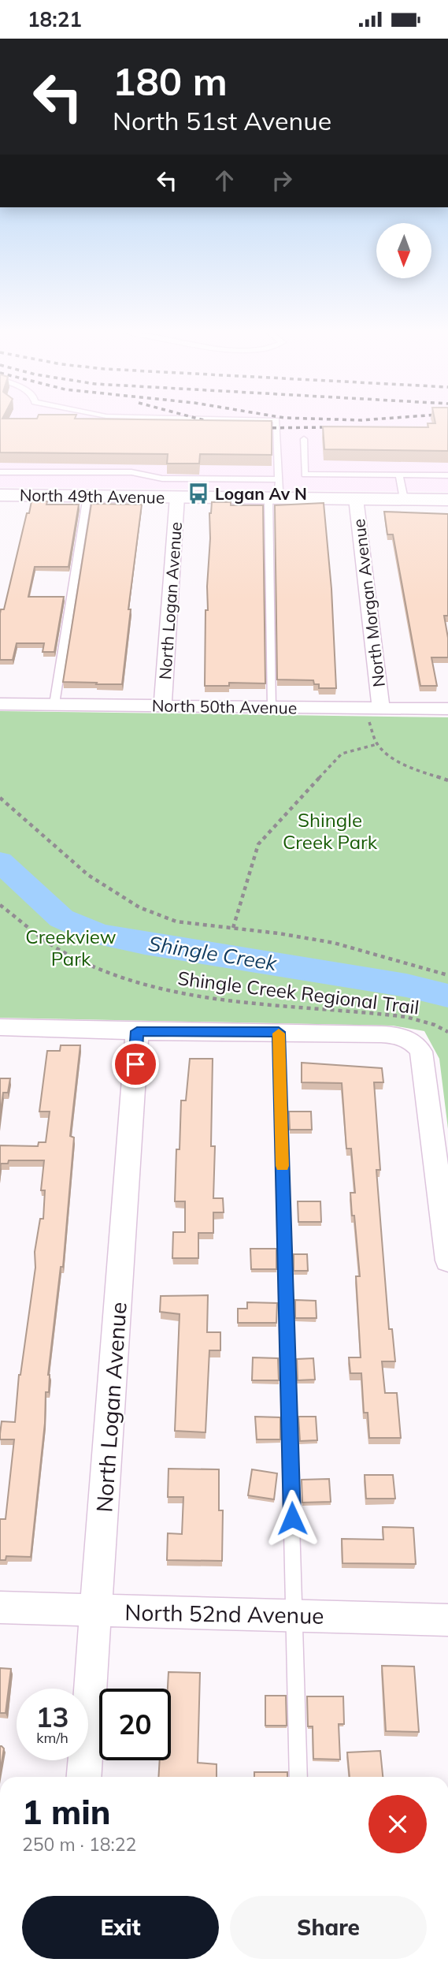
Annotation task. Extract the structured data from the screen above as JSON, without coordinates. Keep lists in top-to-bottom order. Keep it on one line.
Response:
{"streets":{"street":["North 49th Avenue","North Logan Avenue","North Morgan Avenue","North 50th Avenue","North 52nd Avenue"],"path":["Shingle Creek Regional Trail"]},"crossings":[["North 49th Avenue","North Logan Avenue"],["North 49th Avenue","North Morgan Avenue"],["North Logan Avenue","North 50th Avenue"],["North Logan Avenue","North 52nd Avenue"],["North Morgan Avenue","North 50th Avenue"]],"water":["Shingle Creek"],"parks":["Shingle Creek Park","Creekview Park"],"places":{"bus stop":["Logan Av N"]},"north":"bottom","page":{"status":"18:21","turn":["180 m","North 51st Avenue"],"speed":"13 km/h","limit":"20","heading":["1 min","250 m · 18:22"],"buttons":["Exit","Share"]}}
